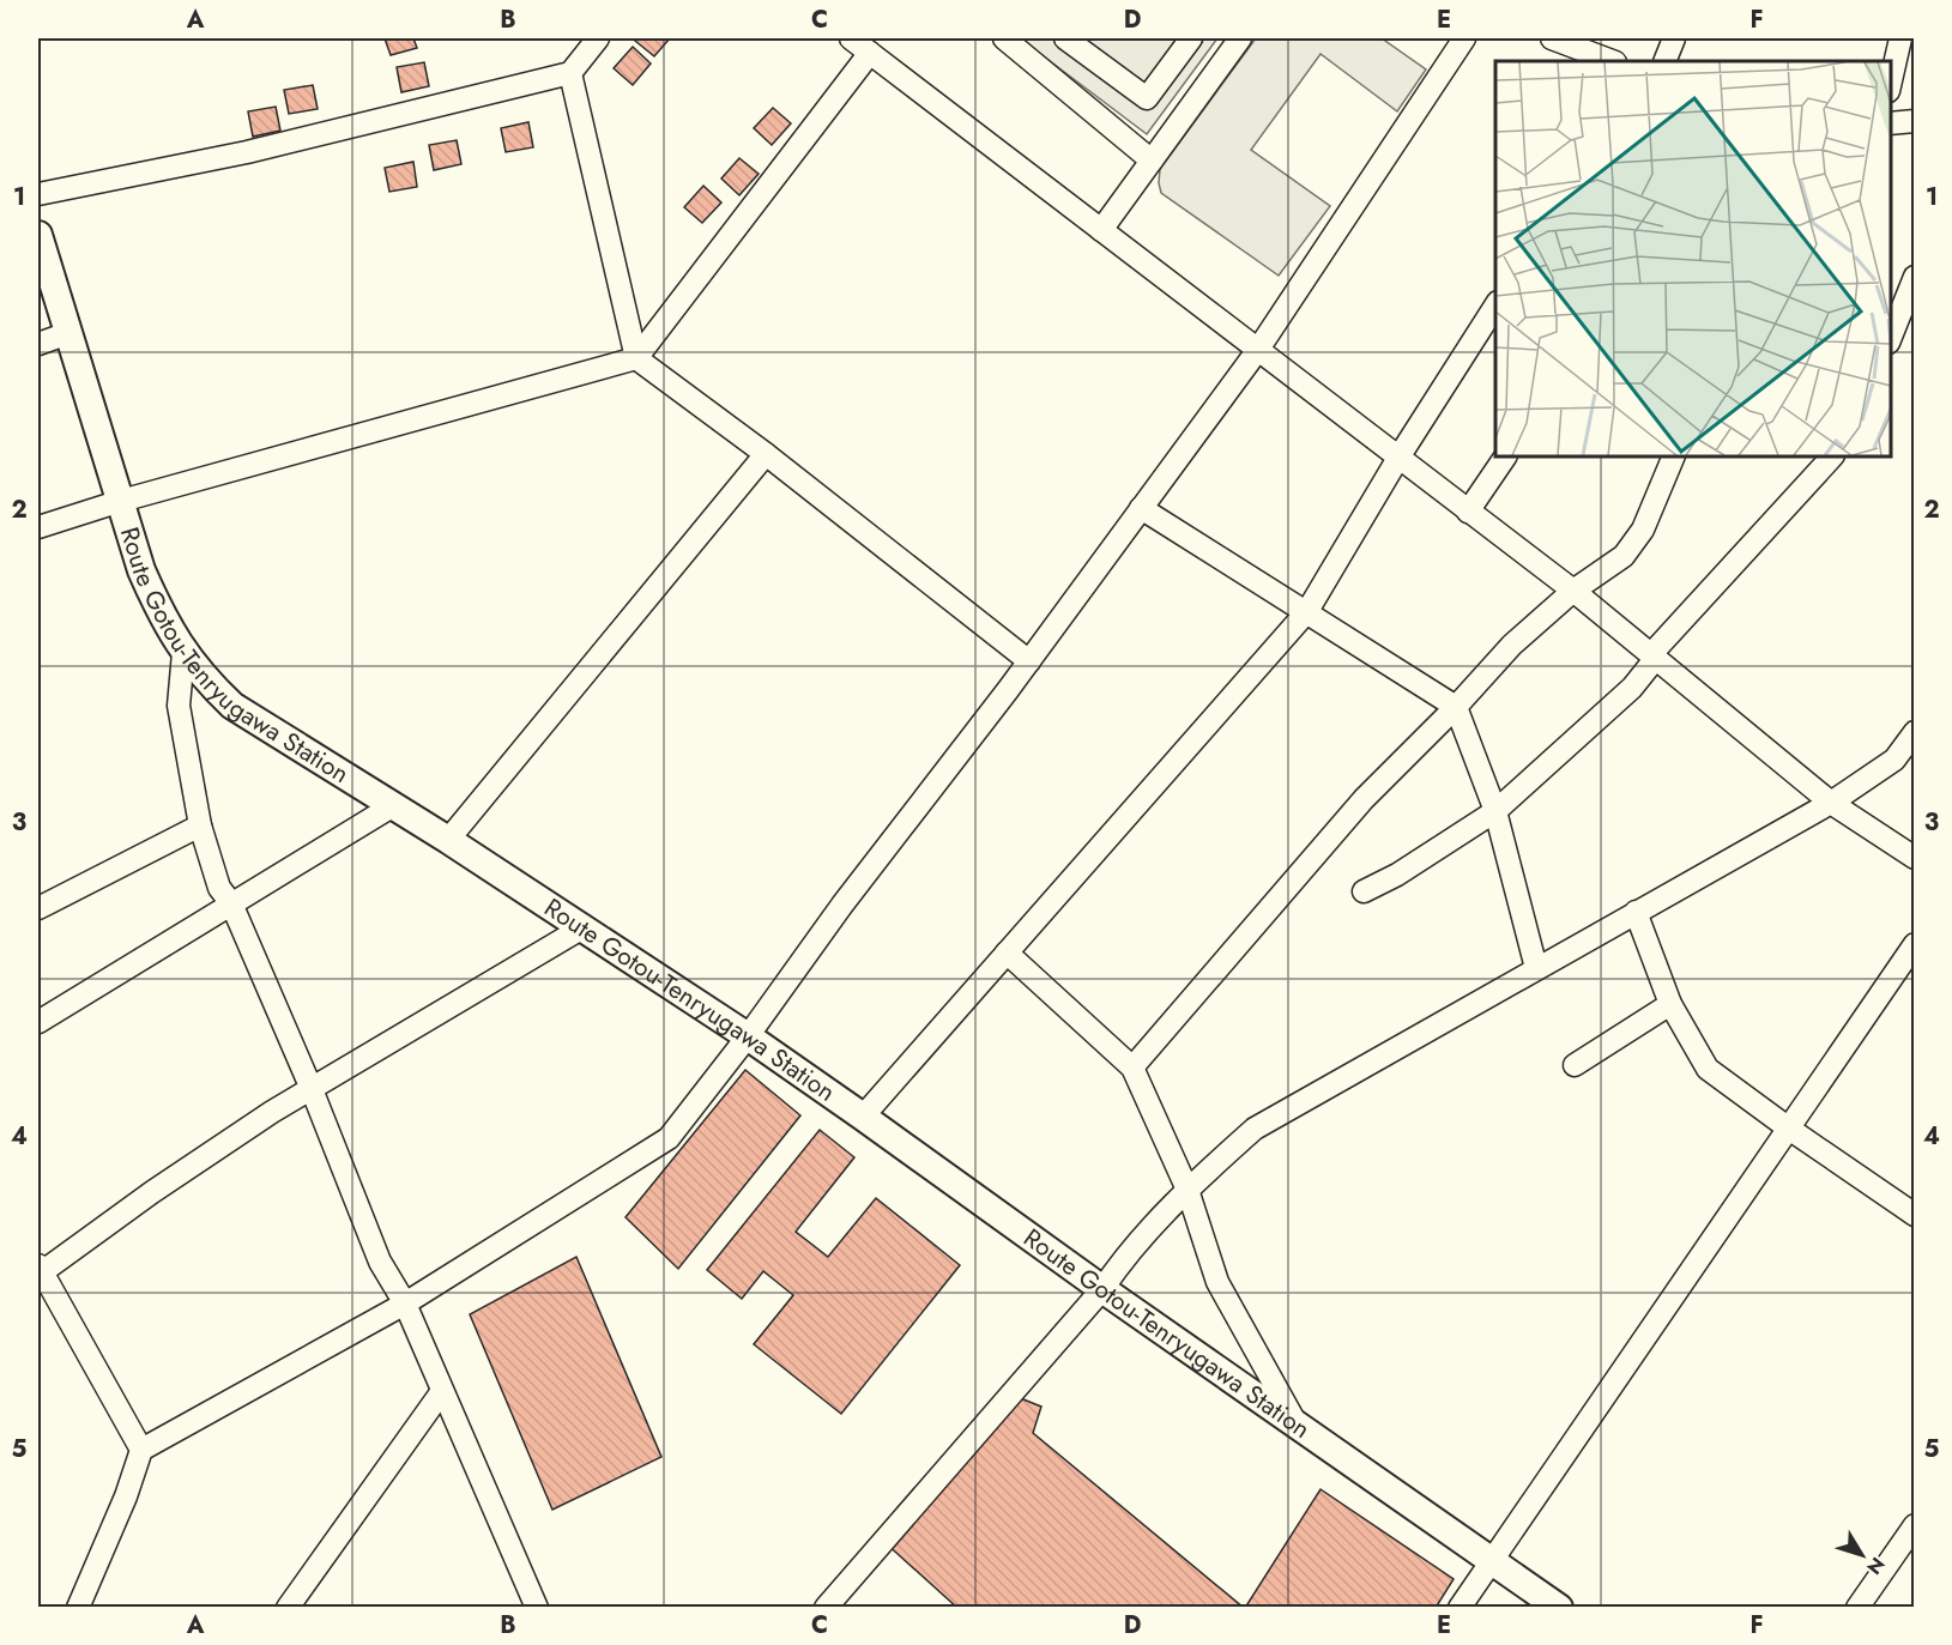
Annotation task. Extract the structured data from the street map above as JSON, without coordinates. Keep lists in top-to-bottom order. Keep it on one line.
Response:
{"streets":{"main road":["Route Gotou-Tenryugawa Station"]},"north":"bottom right","grid":{"columns":["A","B","C","D","E","F"],"rows":["1","2","3","4","5"]}}
